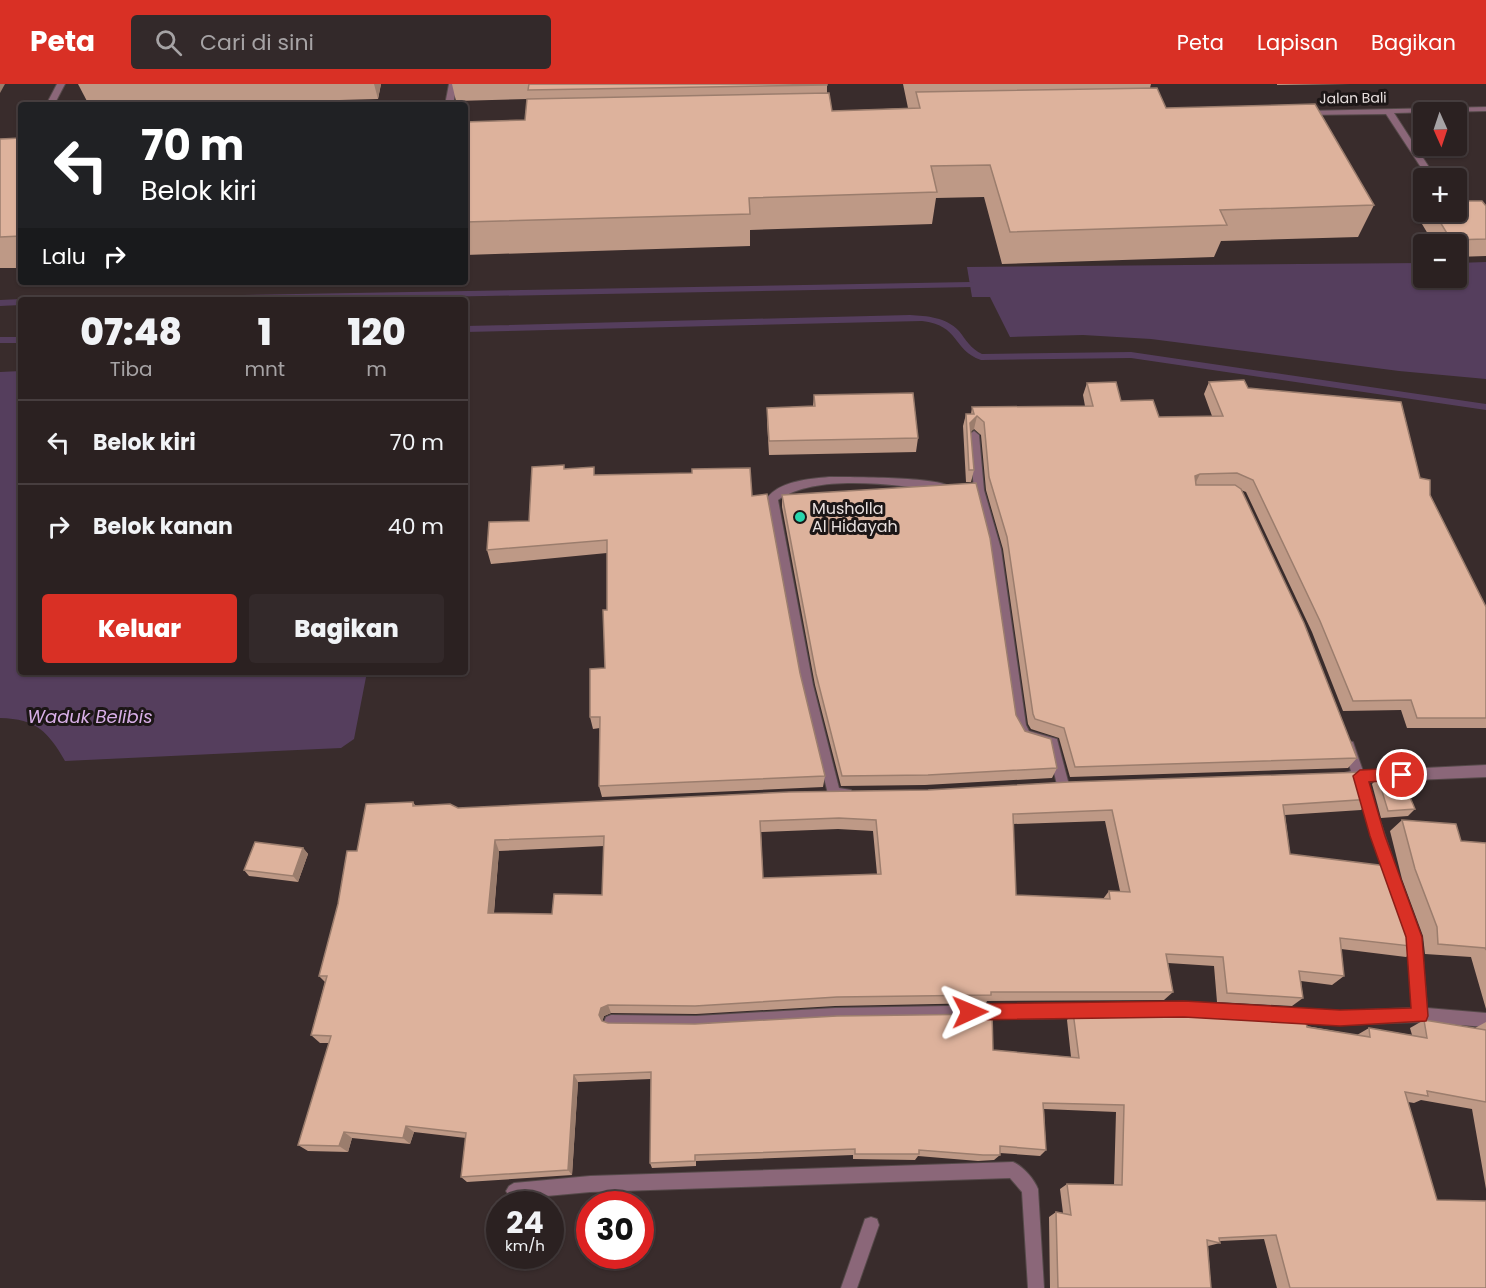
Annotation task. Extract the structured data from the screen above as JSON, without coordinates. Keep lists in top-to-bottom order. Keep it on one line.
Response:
{"streets":{"street":["Jalan Bali"]},"water":["Waduk Belibis"],"places":["Musholla Al Hidayah"],"north":"bottom","page":{"header":"Peta","search":"Cari di sini","nav":["Peta","Lapisan","Bagikan"],"map_buttons":["+","−"],"turn":["70 m","Belok kiri"],"then":"Lalu","eta":["07:48","Tiba","1","mnt","120","m"],"list":[{"name":"Belok kiri","value":"70 m"},{"name":"Belok kanan","value":"40 m"}],"buttons":["Keluar","Bagikan"],"speed":"24 km/h","limit":"30"}}
